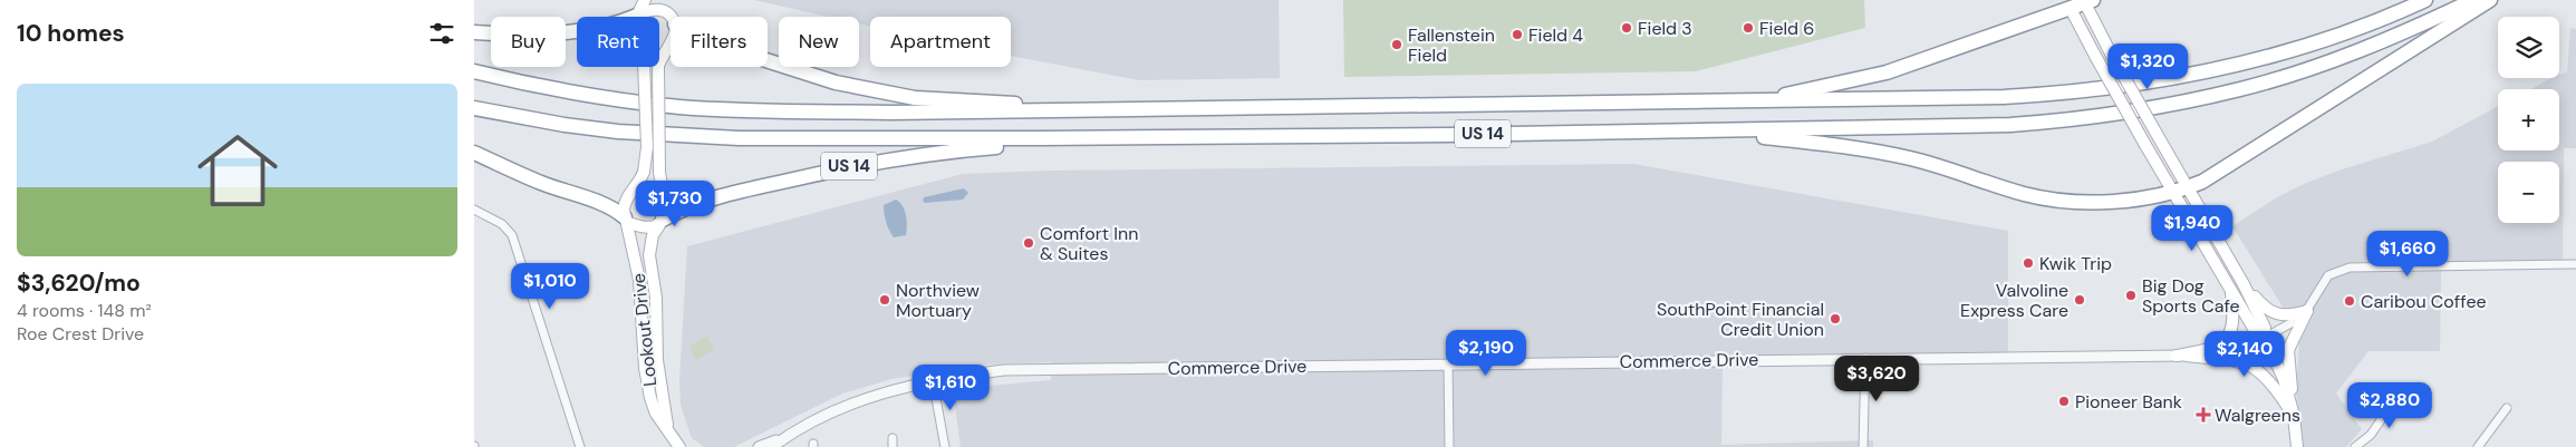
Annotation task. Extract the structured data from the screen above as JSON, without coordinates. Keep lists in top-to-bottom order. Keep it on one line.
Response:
{"streets":{"highway":["US 14"],"main road":["Lookout Drive"],"street":["Commerce Drive"]},"crossings":[["US 14","Lookout Drive"]],"places":{"other":["Field 3","Field 6","Field 4","Fallenstein Field","Comfort Inn & Suites","Kwik Trip","Big Dog Sports Cafe","Northview Mortuary","Valvoline Express Care","Caribou Coffee","SouthPoint Financial Credit Union","Pioneer Bank"],"health":["Walgreens"]},"page":{"heading":"10 homes","map_buttons":["+","−"],"chip":["Buy","Rent","Filters","New","Apartment"],"price":["$1,320","$1,730","$1,940","$1,660","$1,010","$2,190","$2,140","$3,620","$1,610","$2,880"],"list":[{"name":"$3,620/mo","note":"4 rooms · 148 m² · Roe Crest Drive"}]}}
